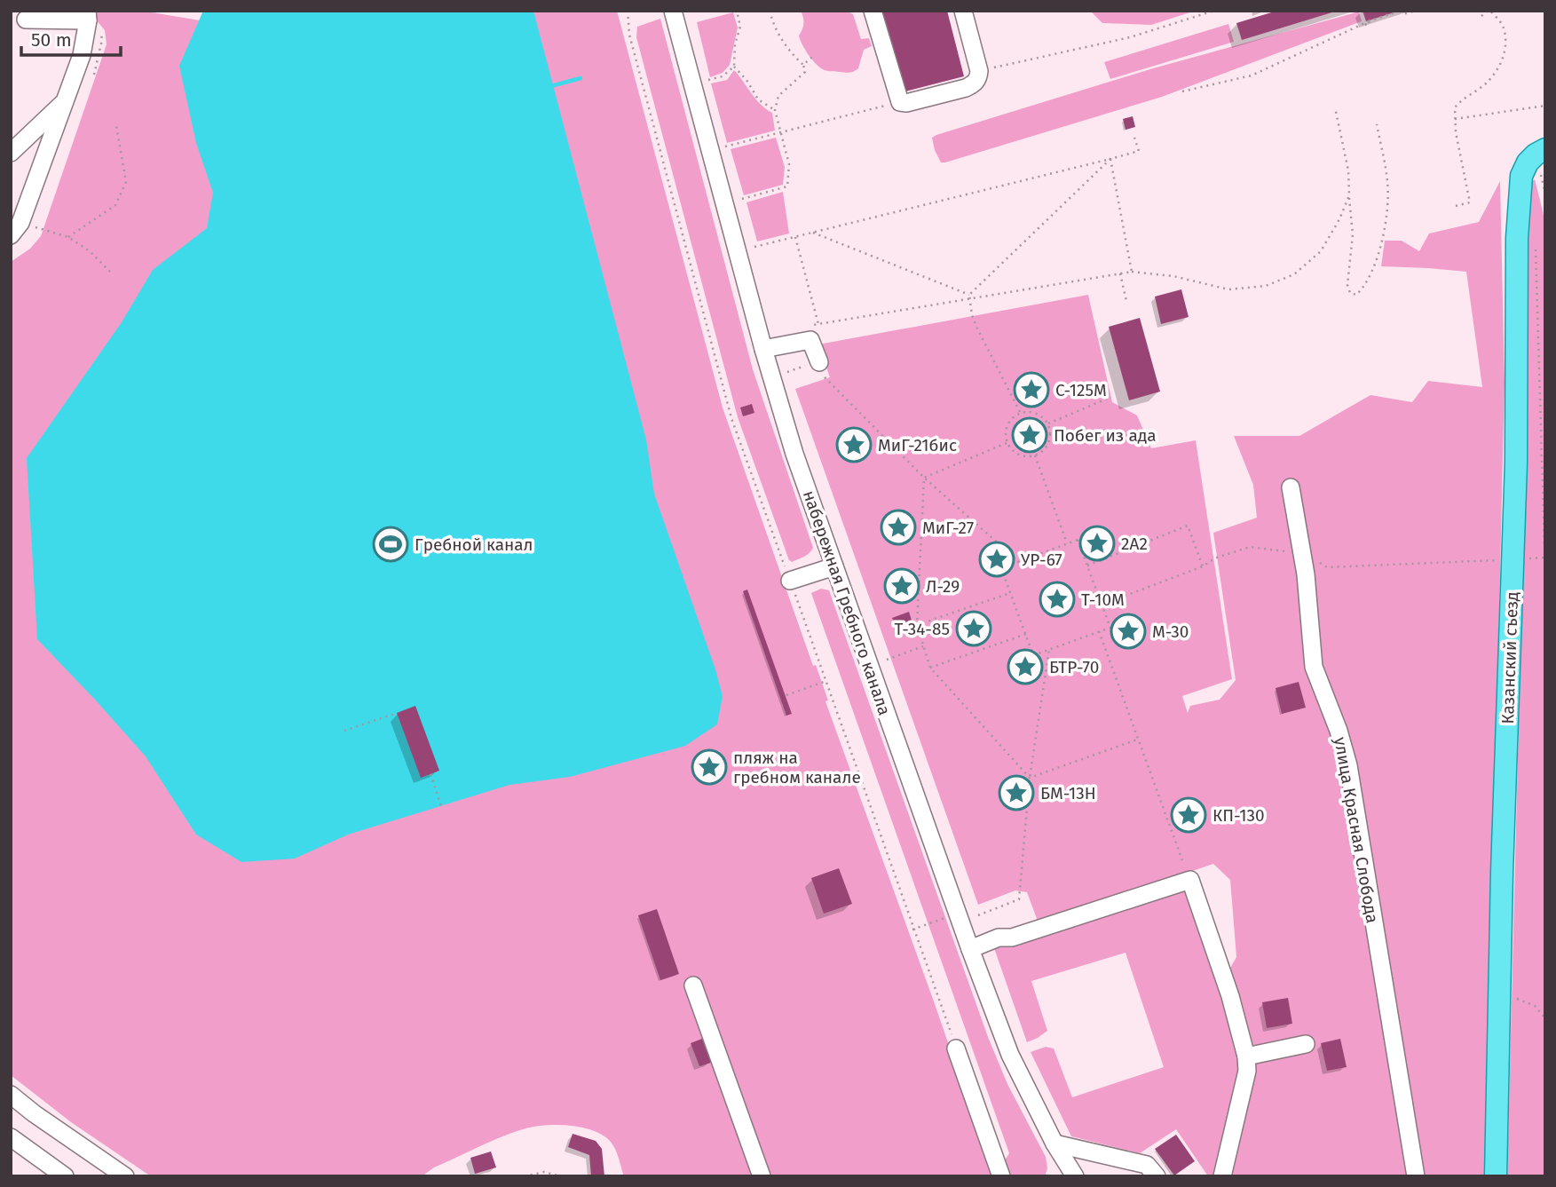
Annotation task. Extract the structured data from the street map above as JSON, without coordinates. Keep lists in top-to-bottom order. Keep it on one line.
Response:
{"streets":{"main road":["Казанский съезд"],"street":["набережная Гребного канала","улица Красная Слобода"]},"places":{"place":["С-125М","Побег из ада","МиГ-21бис","МиГ-27","2А2","УР-67","Л-29","Т-10М","T-34-85","М-30","БТР-70","пляж на гребном канале","БМ-13Н","КП-130"],"sports":["Гребной канал"]},"scale_bar":"50 m"}
